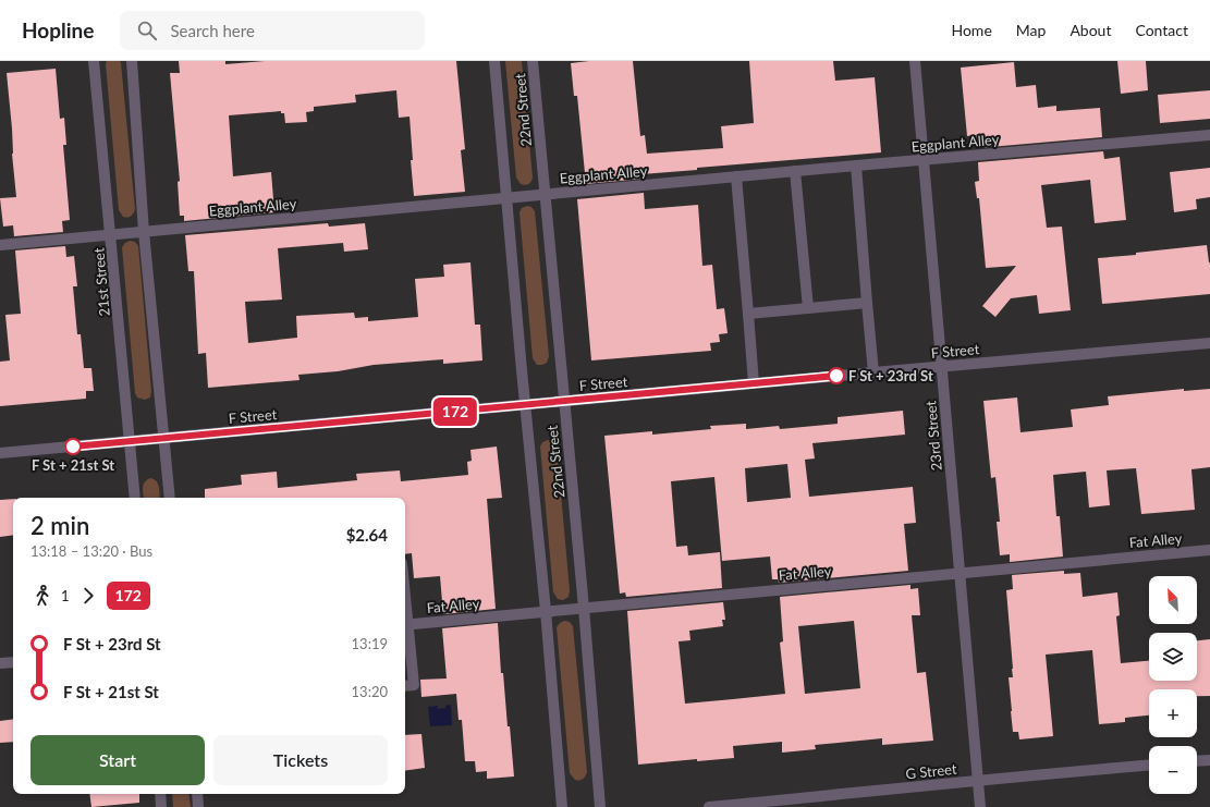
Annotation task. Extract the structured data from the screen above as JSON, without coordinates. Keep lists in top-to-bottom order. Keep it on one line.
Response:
{"streets":{"street":["22nd Street","Eggplant Alley","21st Street","F Street","23rd Street","Fat Alley","G Street"]},"crossings":[["22nd Street","Eggplant Alley"],["22nd Street","F Street"],["22nd Street","Fat Alley"],["Eggplant Alley","21st Street"],["Eggplant Alley","23rd Street"],["21st Street","F Street"],["F Street","23rd Street"],["23rd Street","Fat Alley"],["23rd Street","G Street"]],"places":["F St + 23rd St","F St + 21st St"],"lines":["bus line 172"],"north":"top left","page":{"header":"Hopline","search":"Search here","nav":["Home","Map","About","Contact"],"on_map":"172","heading":["2 min","13:18 – 13:20 · Bus","$2.64"],"legs":["1","172"],"map_buttons":["+","−"],"list":[{"name":"F St + 23rd St","value":"13:19"},{"name":"F St + 21st St","value":"13:20"}],"buttons":["Start","Tickets"]}}
